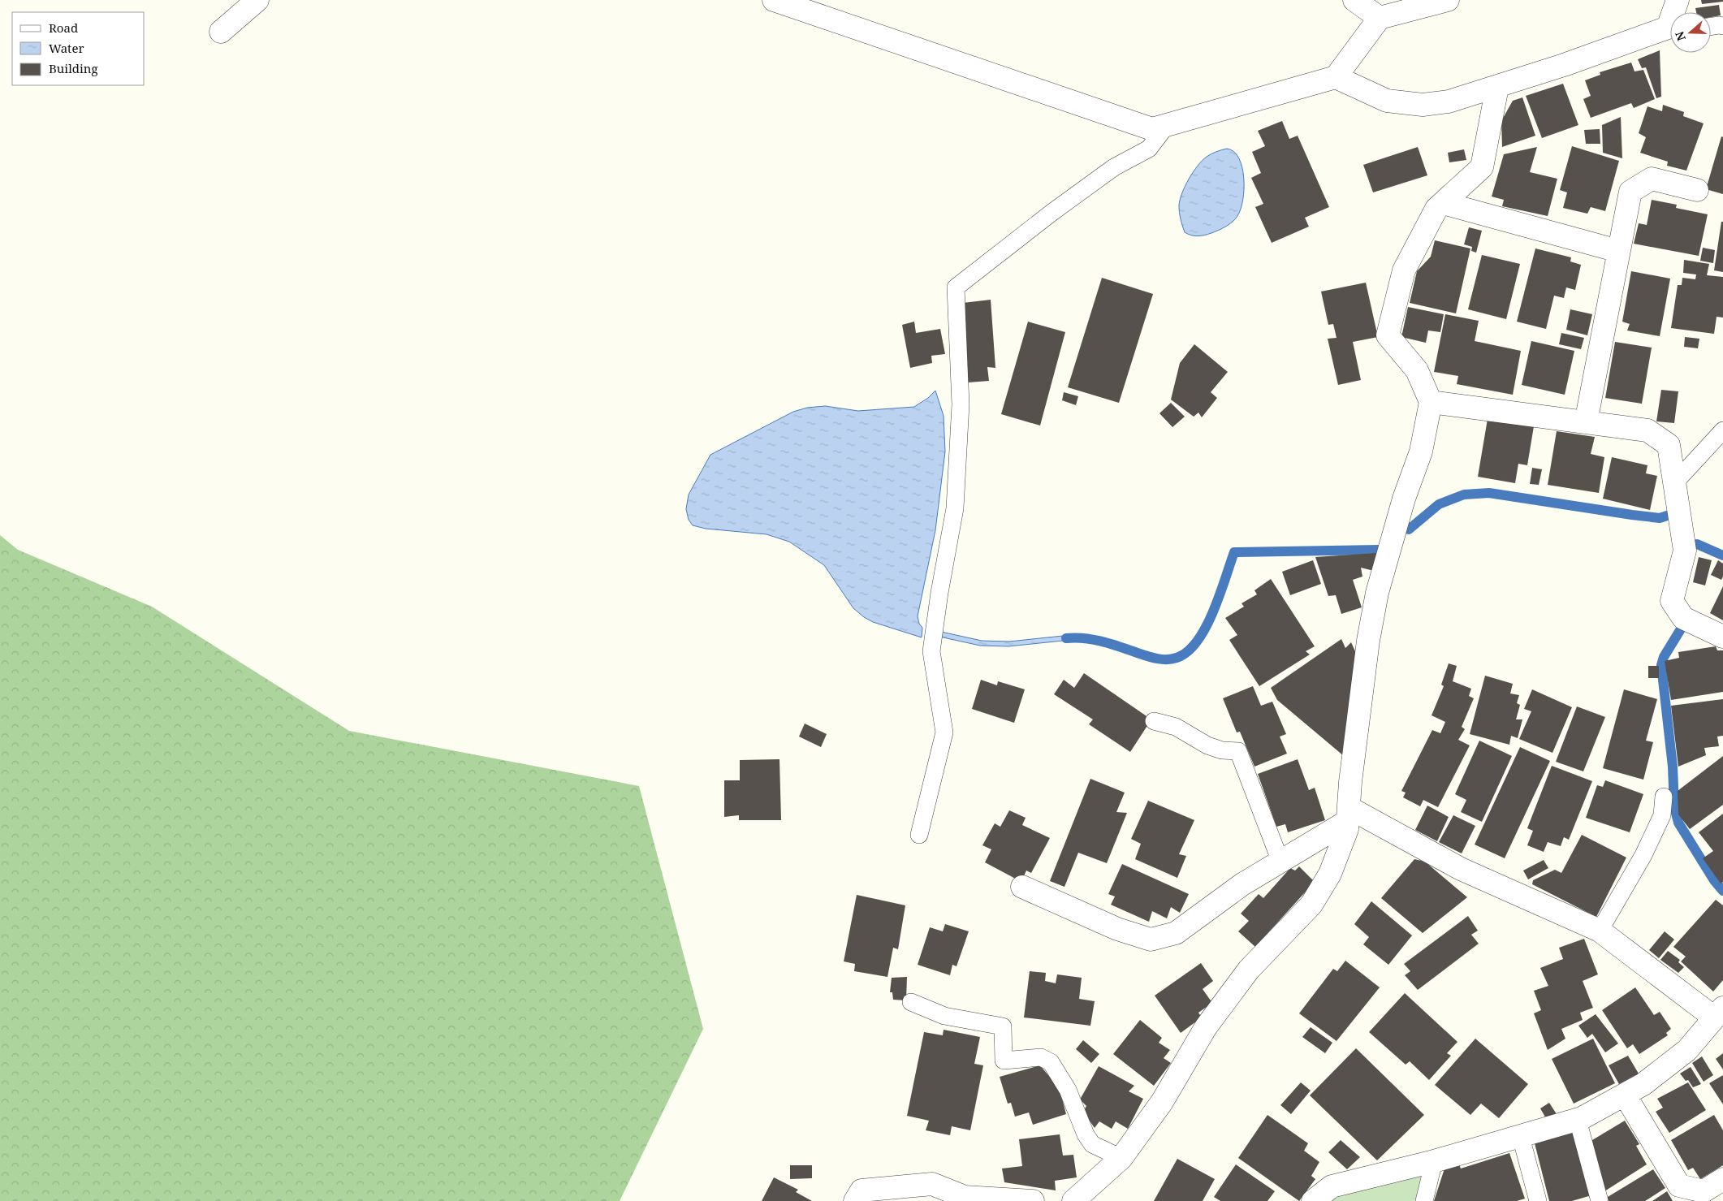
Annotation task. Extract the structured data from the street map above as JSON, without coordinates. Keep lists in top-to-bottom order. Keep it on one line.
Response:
{"legend":["Road","Water","Building"],"north":"left"}
